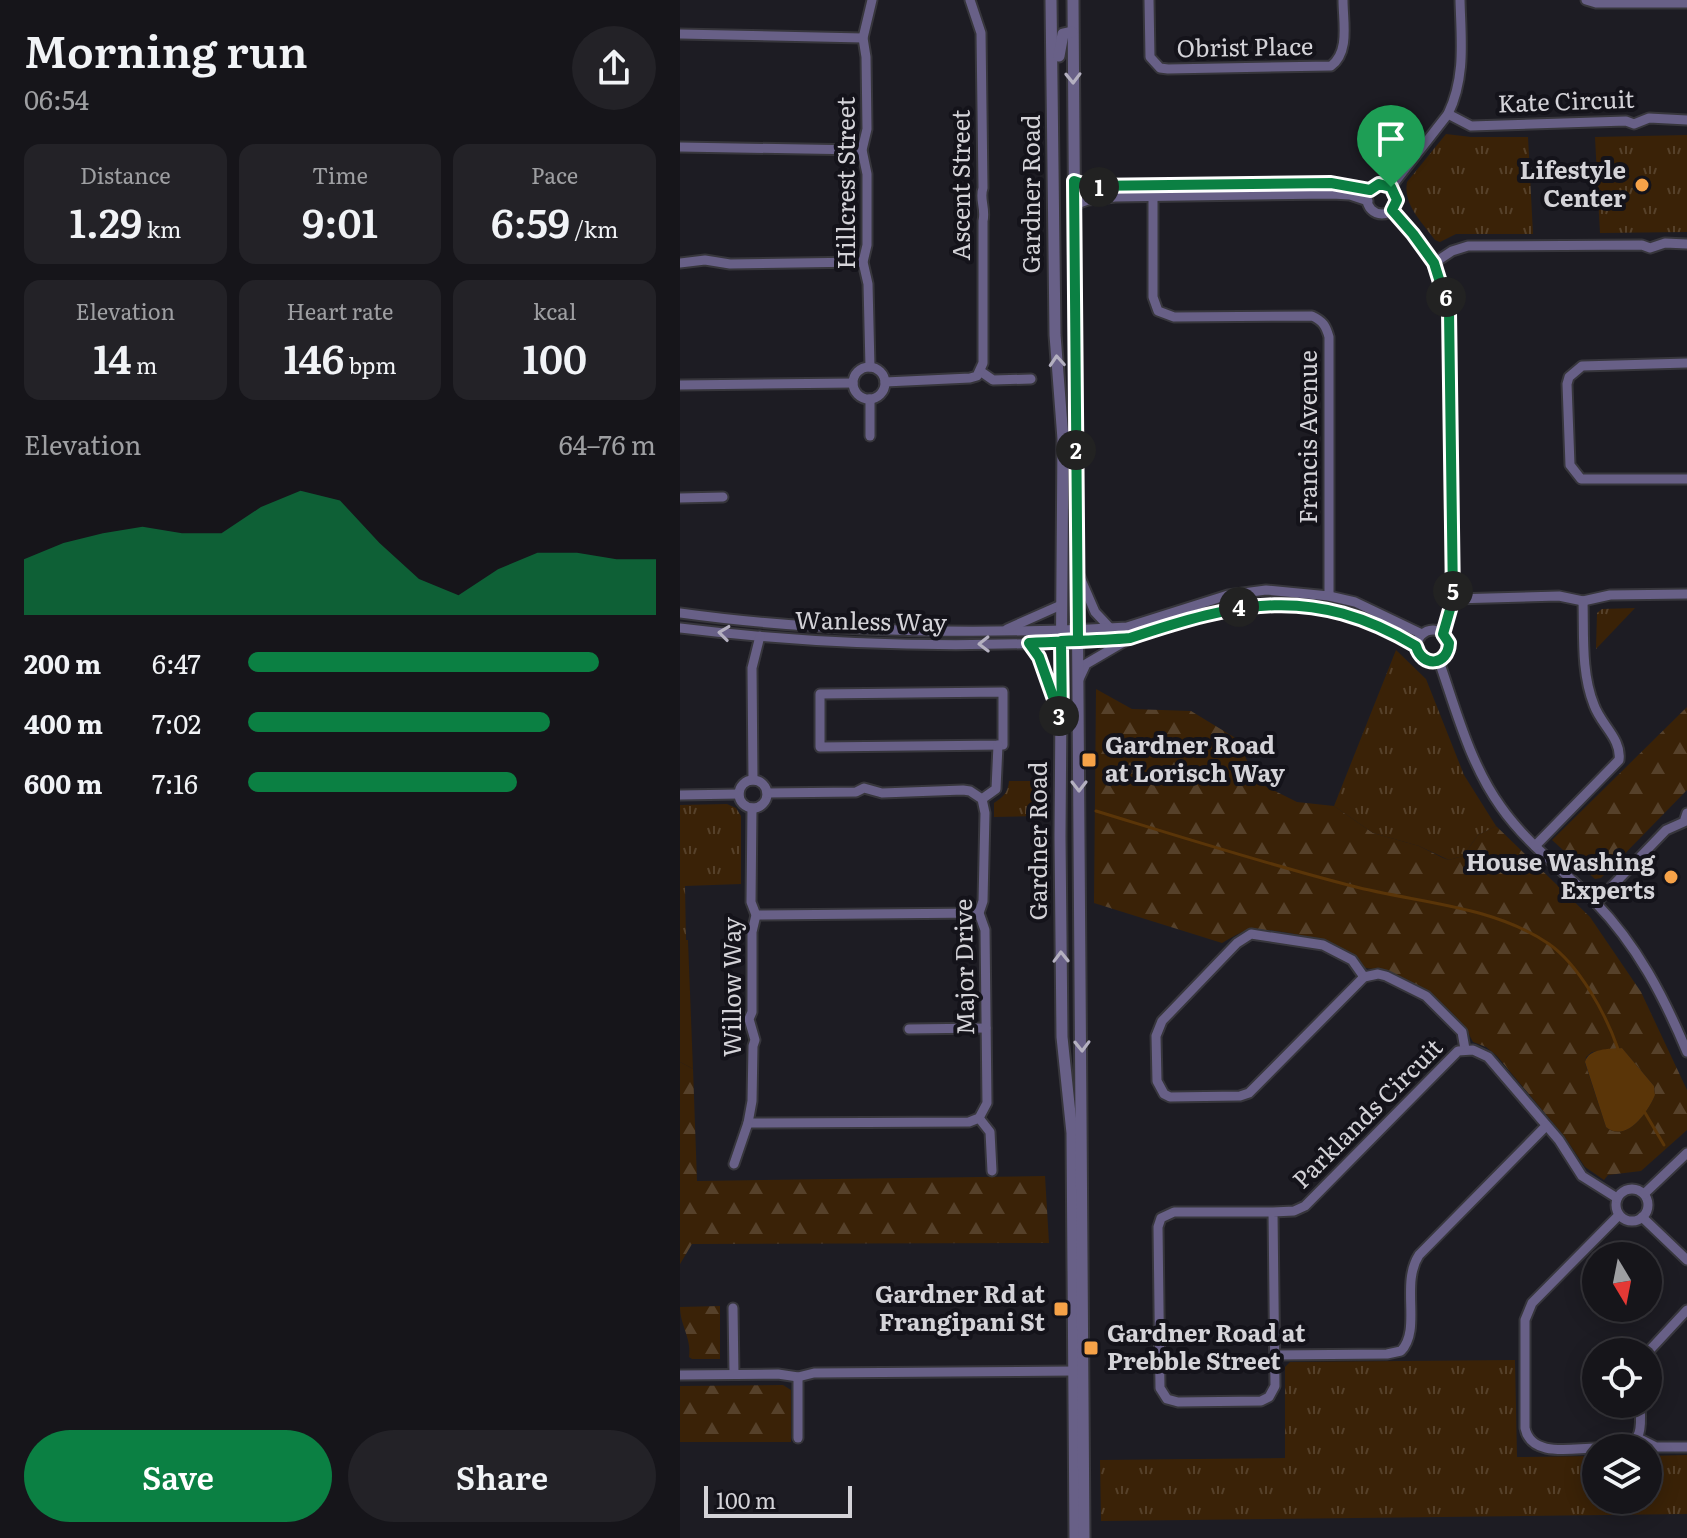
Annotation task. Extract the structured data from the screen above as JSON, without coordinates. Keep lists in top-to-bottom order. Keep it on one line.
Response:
{"streets":{"street":["Obrist Place","Kate Circuit","Hillcrest Street","Ascent Street","Gardner Road","Francis Avenue","Wanless Way","Major Drive","Willow Way","Parklands Circuit"]},"crossings":[["Gardner Road","Wanless Way"]],"places":{"other":["Lifestyle Center","House Washing Experts"],"transit":["Gardner Road at Lorisch Way","Gardner Rd at Frangipani St","Gardner Road at Prebble Street"]},"scale_bar":"100 m","north":"bottom","page":{"heading":["Morning run","06:54"],"stats":[["Distance","1.29 km"],["Time","9:01"],["Pace","6:59 /km"],["Elevation","14 m"],["Heart rate","146 bpm"],["kcal","100"]],"pins":["1","6","2","5","4","3"],"chart":["Elevation","64–76 m"],"list":[{"name":"200 m","note":"6:47"},{"name":"400 m","note":"7:02"},{"name":"600 m","note":"7:16"}],"buttons":["Save","Share"],"scale":"100 m"}}
